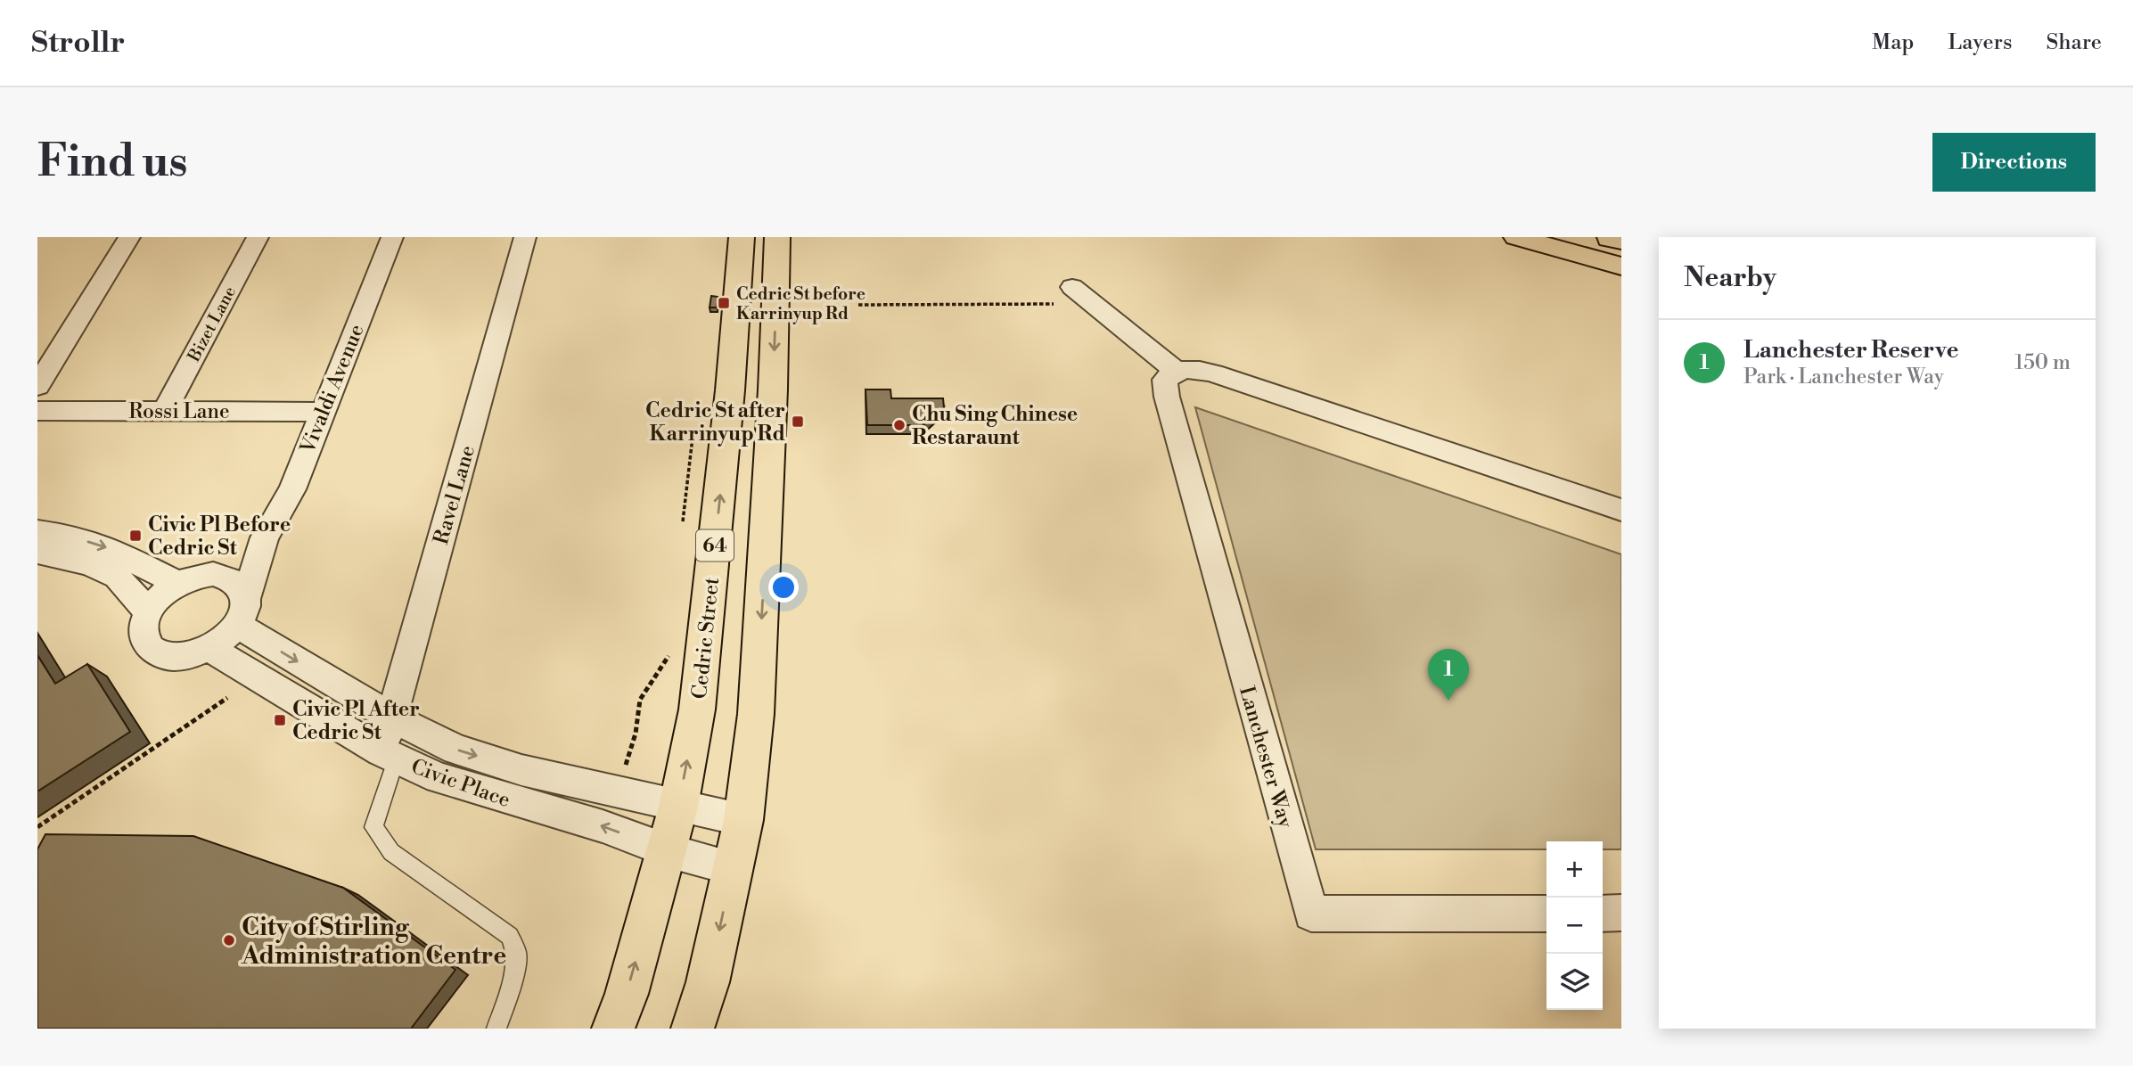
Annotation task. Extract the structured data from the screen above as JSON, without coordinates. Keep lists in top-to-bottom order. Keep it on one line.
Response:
{"streets":{"main road":["64","Cedric Street"],"street":["Bizet Lane","Vivaldi Avenue","Rossi Lane","Ravel Lane","Lanchester Way","Civic Place"]},"crossings":[["Bizet Lane","Rossi Lane"],["Vivaldi Avenue","Rossi Lane"],["Vivaldi Avenue","Civic Place"],["Ravel Lane","Civic Place"],["Cedric Street","Civic Place"]],"places":{"transit":["Cedric St before Karrinyup Rd","Cedric St after Karrinyup Rd","Civic Pl Before Cedric St","Civic Pl After Cedric St"],"other":["Chu Sing Chinese Restaraunt","City of Stirling Administration Centre"]},"page":{"header":"Strollr","nav":["Map","Layers","Share"],"buttons":"Directions","title":"Find us","heading":"Nearby","list":[{"mark":"1","name":"Lanchester Reserve","note":"Park · Lanchester Way","value":"150 m"}],"pins":"1","map_buttons":["+","−"]}}
